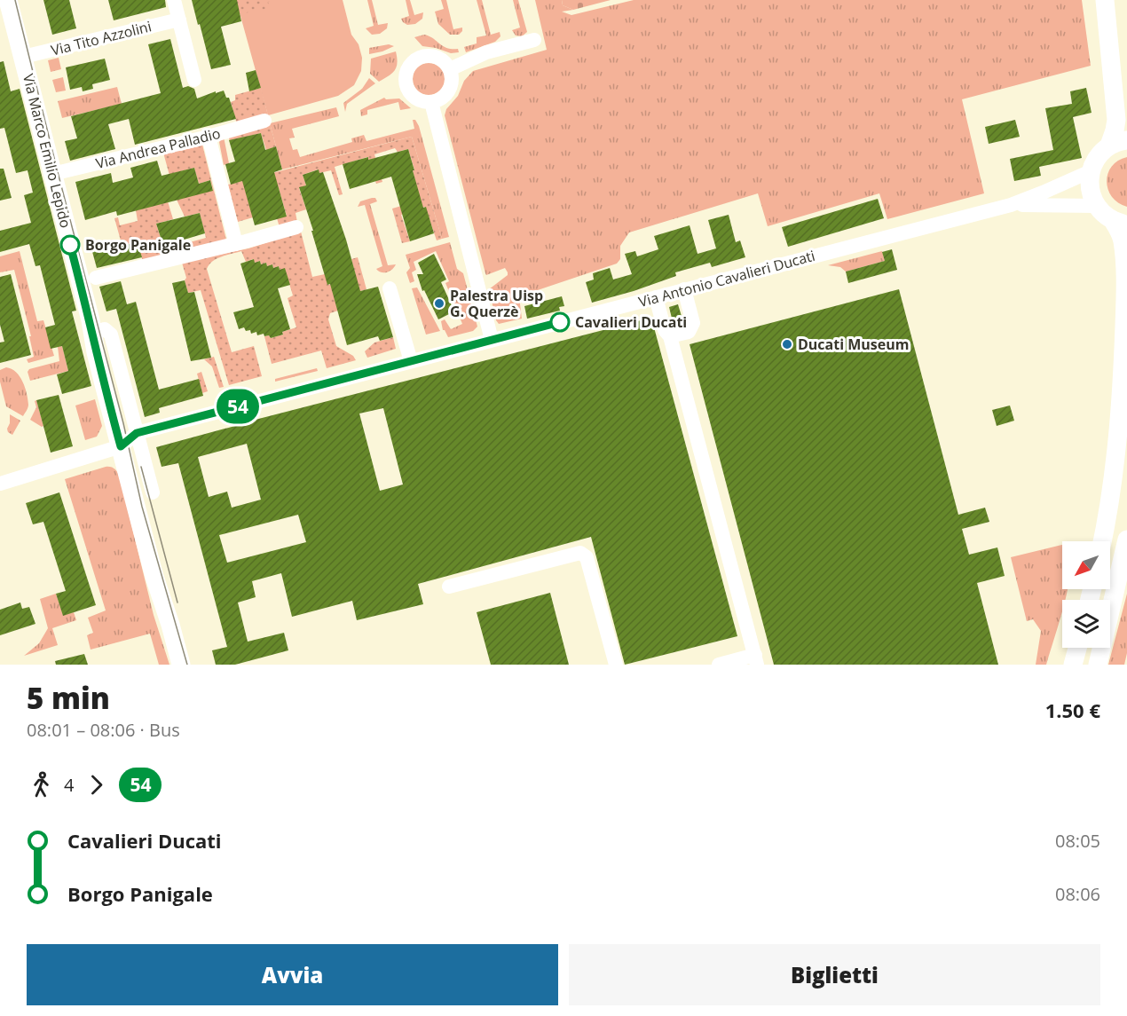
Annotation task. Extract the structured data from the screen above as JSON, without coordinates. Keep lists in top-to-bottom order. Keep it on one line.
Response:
{"streets":{"main road":["Via Marco Emilio Lepido"],"street":["Via Tito Azzolini","Via Andrea Palladio","Via Antonio Cavalieri Ducati"]},"crossings":[["Via Tito Azzolini","Via Marco Emilio Lepido"],["Via Andrea Palladio","Via Marco Emilio Lepido"],["Via Marco Emilio Lepido","Via Antonio Cavalieri Ducati"]],"places":["Borgo Panigale","Palestra Uisp G. Querzè","Cavalieri Ducati","Ducati Museum"],"lines":["bus line 54"],"north":"bottom left","page":{"on_map":"54","heading":["5 min","08:01 – 08:06 · Bus","1.50 €"],"legs":["4","54"],"list":[{"name":"Cavalieri Ducati","value":"08:05"},{"name":"Borgo Panigale","value":"08:06"}],"buttons":["Avvia","Biglietti"]}}
